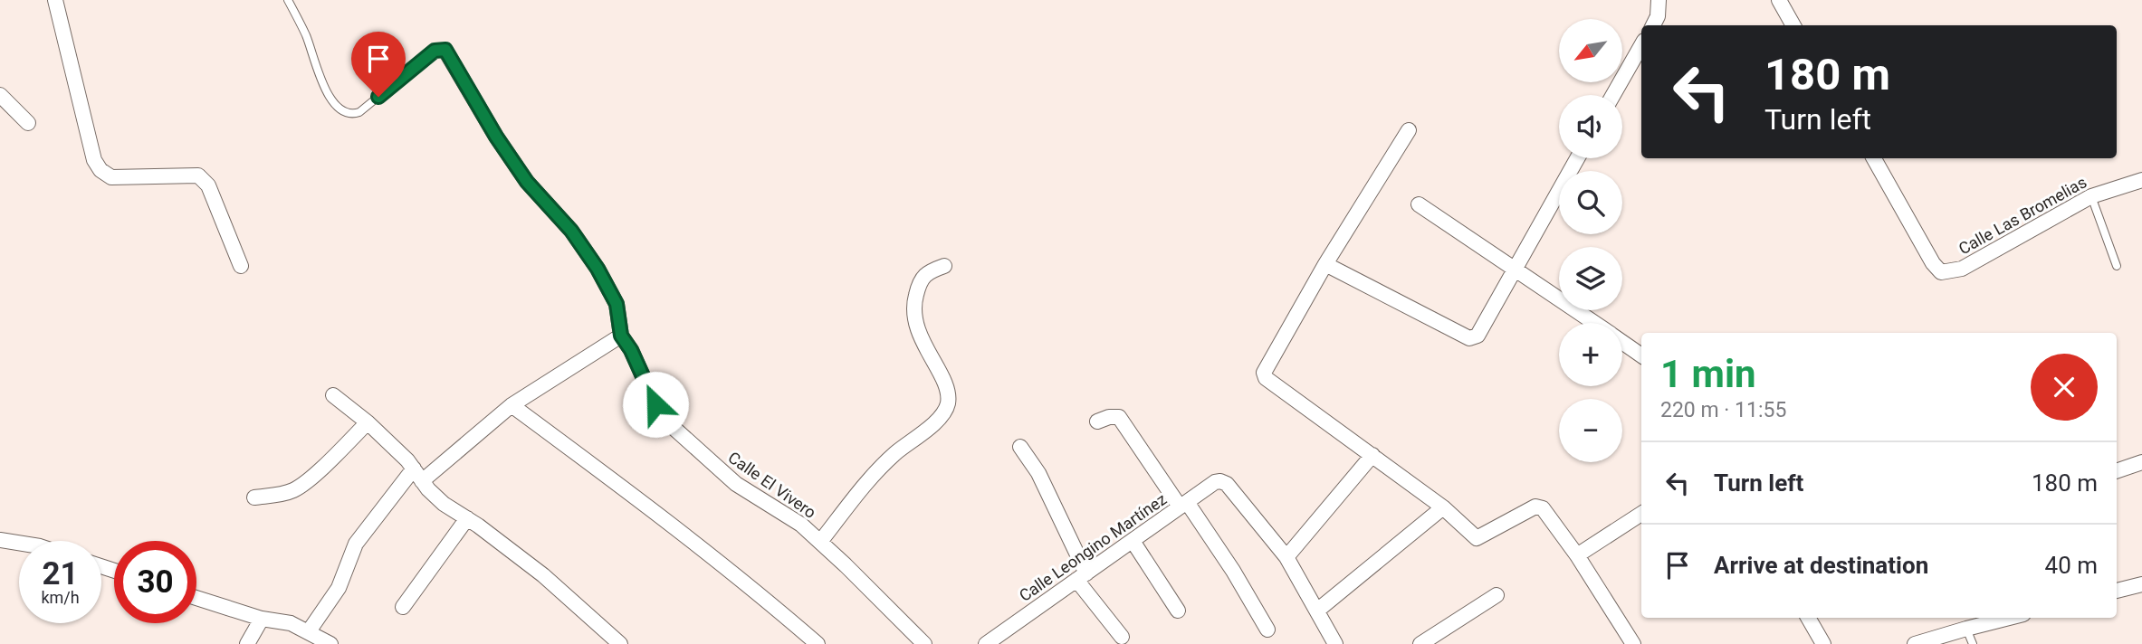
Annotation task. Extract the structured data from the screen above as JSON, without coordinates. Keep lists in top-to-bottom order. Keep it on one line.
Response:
{"streets":{"street":["Calle Las Bromelias","Calle El Vivero","Calle Leongino Martínez"]},"north":"bottom left","page":{"map_buttons":["+","−"],"turn":["180 m","Turn left"],"heading":["1 min","220 m · 11:55"],"list":[{"name":"Turn left","value":"180 m"},{"name":"Arrive at destination","value":"40 m"}],"speed":"21 km/h","limit":"30"}}
